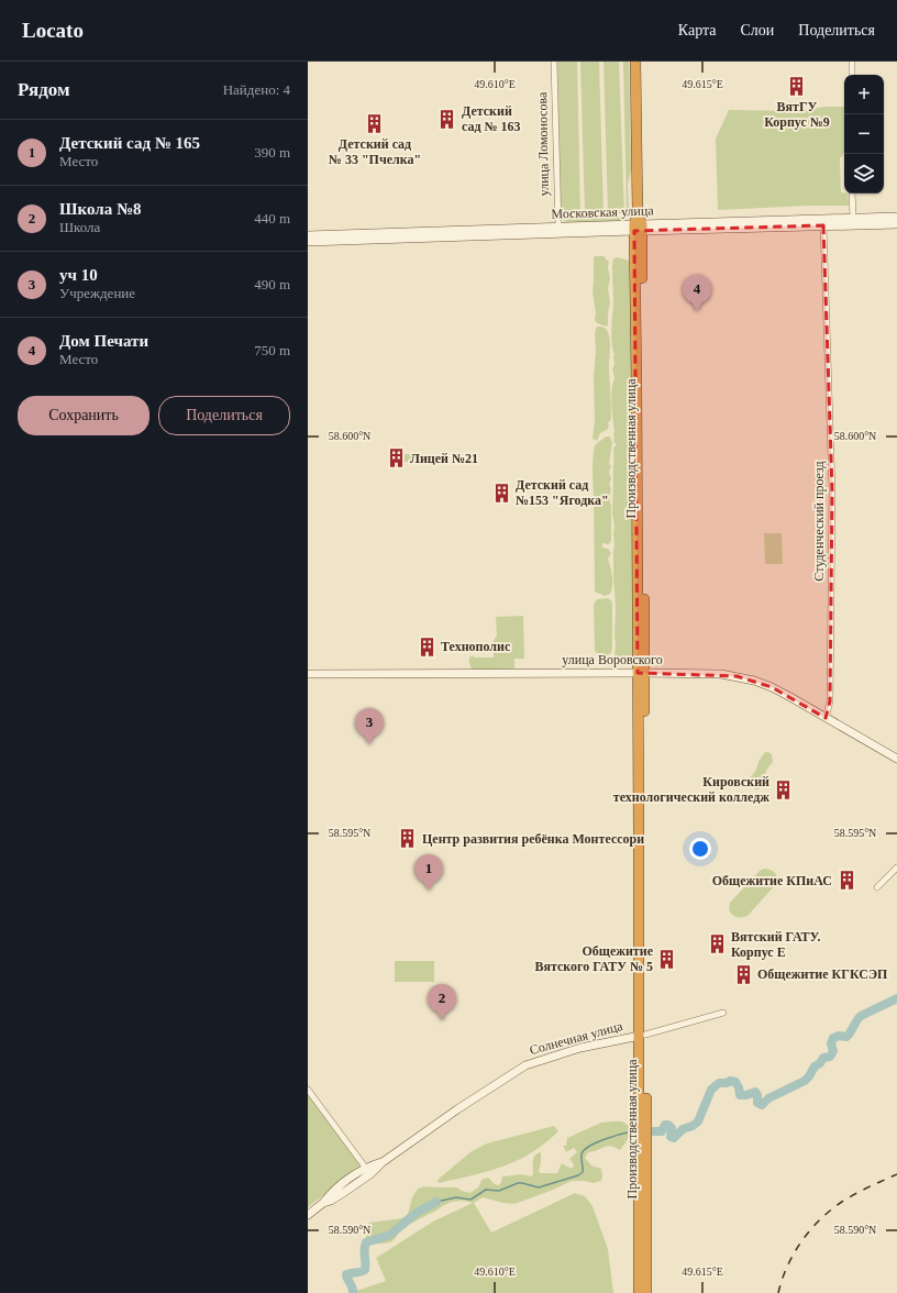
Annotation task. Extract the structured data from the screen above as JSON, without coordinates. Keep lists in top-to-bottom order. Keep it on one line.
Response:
{"streets":{"highway":["Производственная улица"],"main road":["Московская улица","улица Воровского","Солнечная улица"],"street":["улица Ломоносова","Студенческий проезд"]},"crossings":[["улица Ломоносова","Московская улица"],["Московская улица","Производственная улица"],["Московская улица","Студенческий проезд"],["Производственная улица","улица Воровского"],["Производственная улица","Солнечная улица"],["Студенческий проезд","улица Воровского"]],"places":{"building":["ВятГУ Корпус №9","Детский сад № 163","Детский сад № 33 \"Пчелка\"","Лицей №21","Детский сад №153 \"Ягодка\"","Технополис","Кировский технологический колледж","Центр развития ребёнка Монтессори","Общежитие КПиАС","Вятский ГАТУ. Корпус Е","Общежитие Вятского ГАТУ № 5","Общежитие КГКСЭП"]},"page":{"header":"Locato","nav":["Карта","Слои","Поделиться"],"heading":["Рядом","Найдено: 4"],"map_buttons":["+","−"],"list":[{"mark":"1","name":"Детский сад № 165","note":"Место","value":"390 m"},{"mark":"2","name":"Школа №8","note":"Школа","value":"440 m"},{"mark":"3","name":"уч 10","note":"Учреждение","value":"490 m"},{"mark":"4","name":"Дом Печати","note":"Место","value":"750 m"}],"pins":["4","3","1","2"],"buttons":["Сохранить","Поделиться"]},"coordinates":["49.610°E","49.615°E","58.600°N","58.595°N","58.590°N"]}
